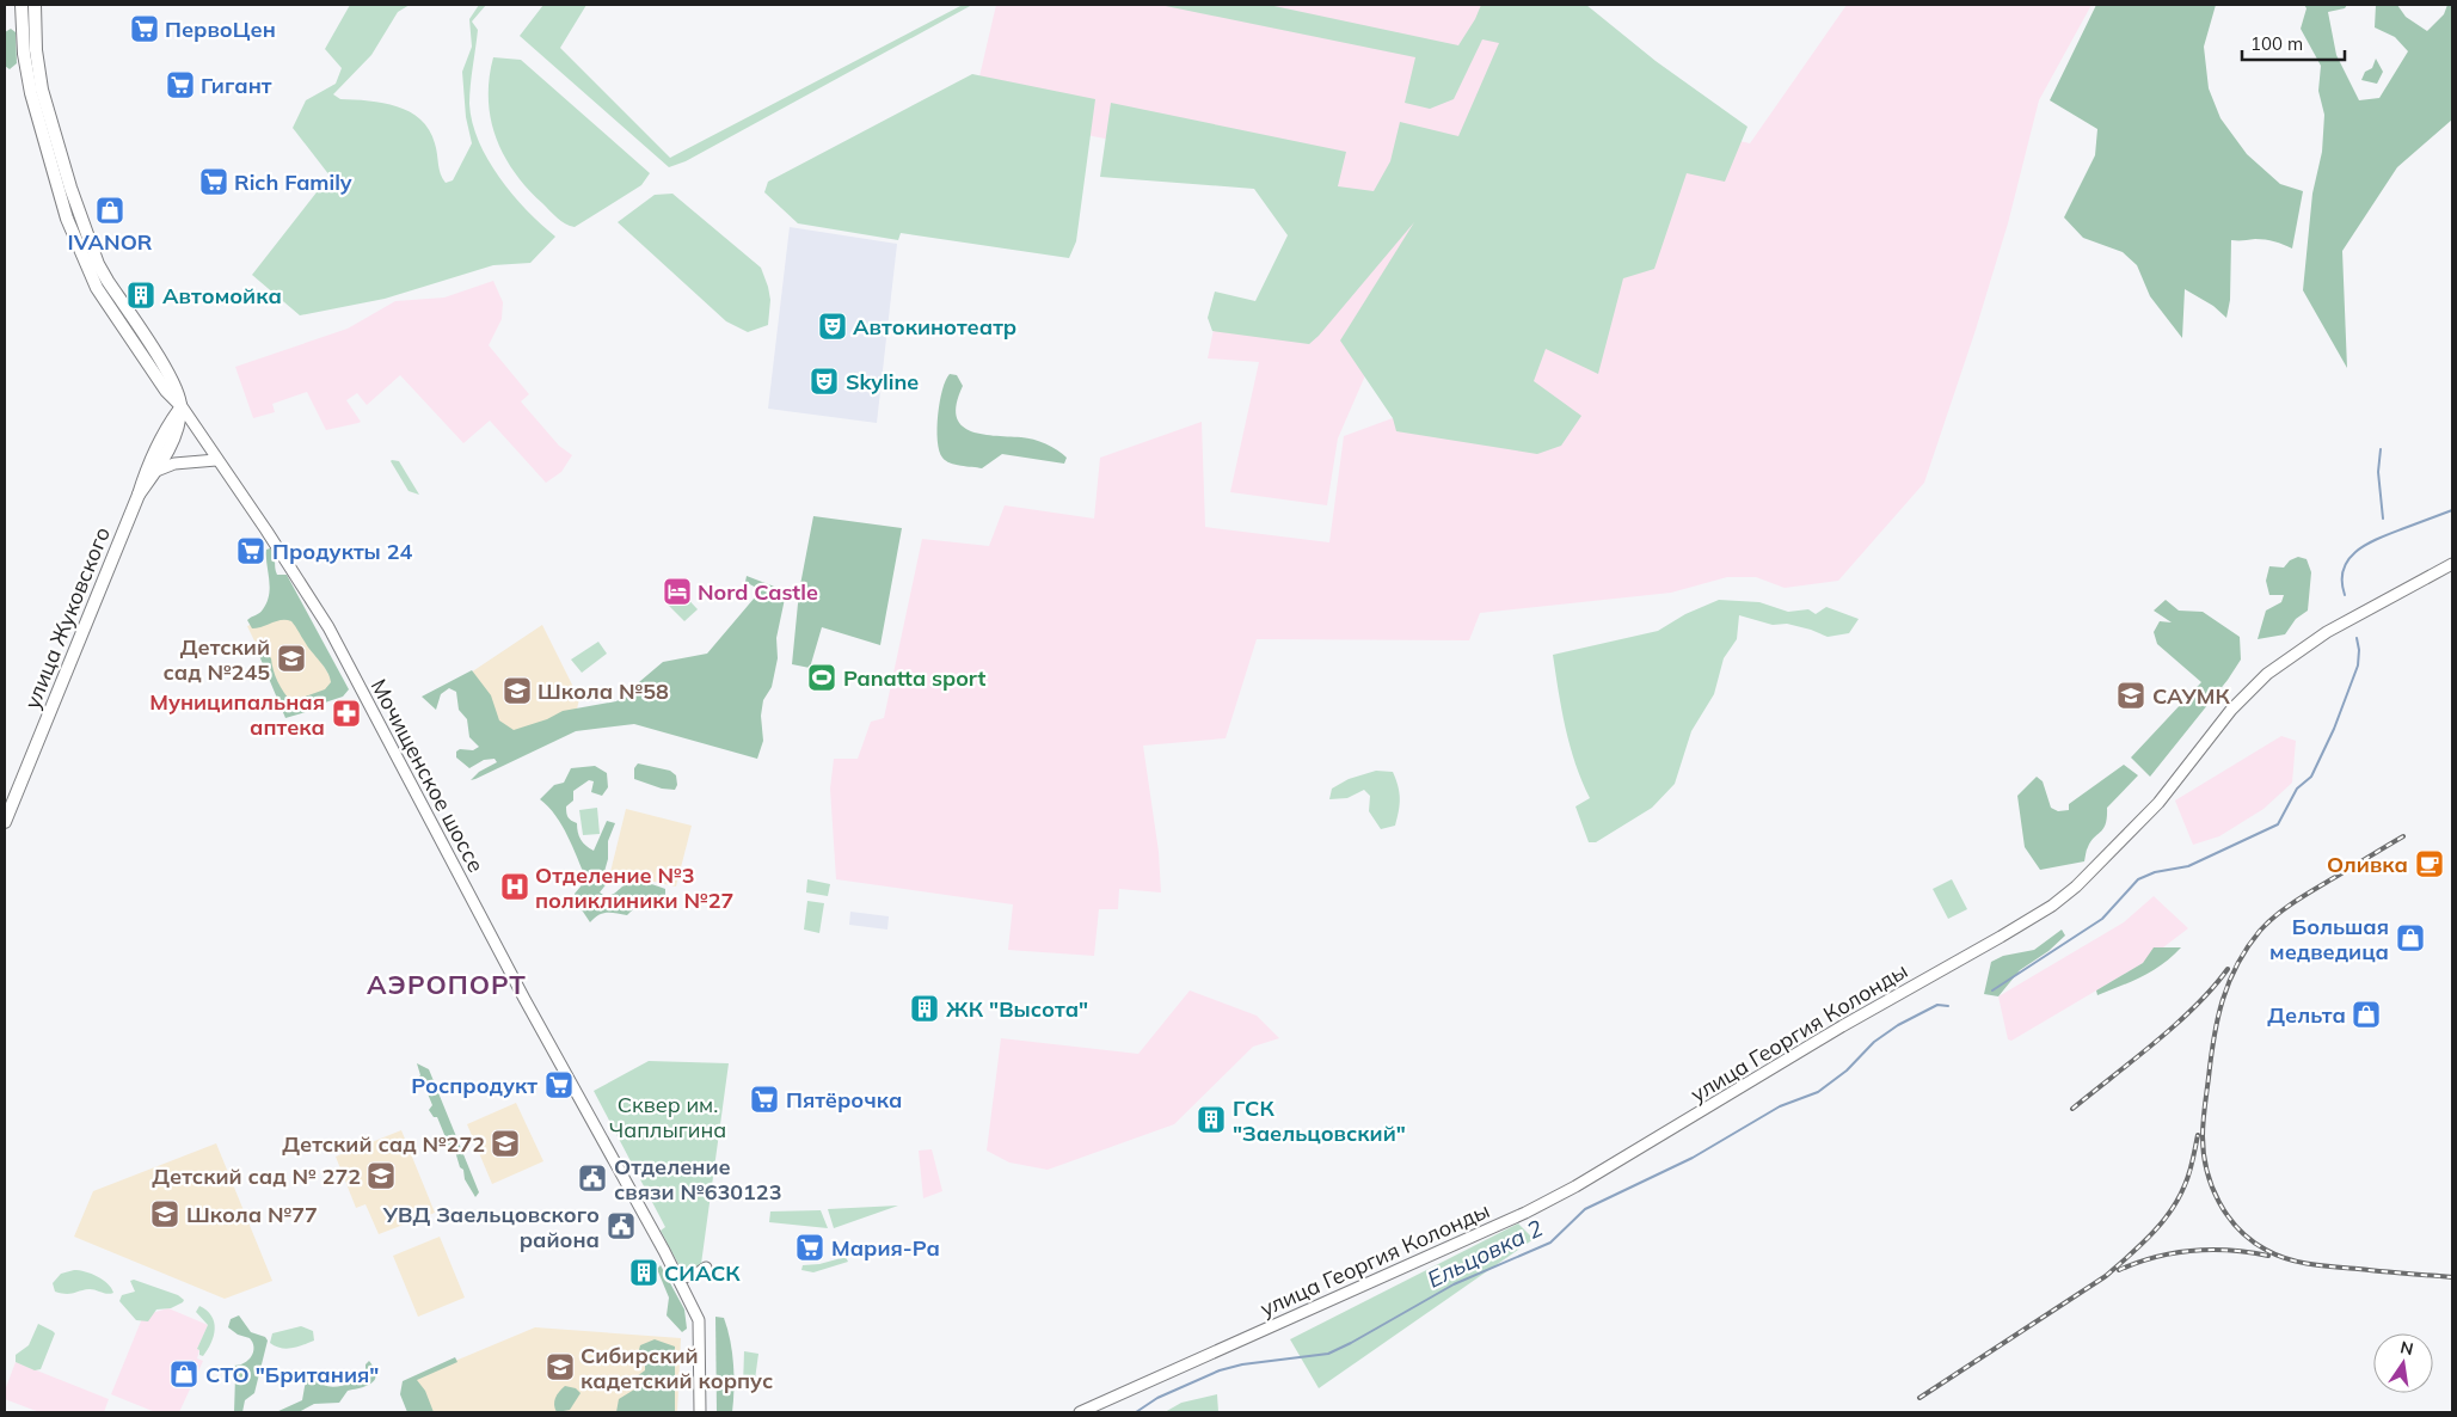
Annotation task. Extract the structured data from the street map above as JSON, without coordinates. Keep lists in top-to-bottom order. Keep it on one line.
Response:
{"streets":{"main road":["улица Жуковского","Мочищенское шоссе","улица Георгия Колонды"]},"districts":["АЭРОПОРТ"],"water":["Ельцовка 2"],"parks":["Сквер им. Чаплыгина"],"places":{"supermarket":["ПервоЦен","Гигант","Rich Family","Продукты 24","Роспродукт","Пятёрочка","Мария-Ра"],"shop":["IVANOR","Большая медведица","Дельта","СТО \"Британия\""],"building":["Автомойка","ЖК \"Высота\"","ГСК \"Заельцовский\"","СИАСК"],"theatre":["Автокинотеатр","Skyline"],"hotel":["Nord Castle"],"school or university":["Детский сад №245","Школа №58","САУМК","Детский сад №272","Детский сад № 272","Школа №77","Сибирский кадетский корпус"],"sports":["Panatta sport"],"pharmacy":["Муниципальная аптека"],"cafe":["Оливка"],"hospital":["Отделение №3 поликлиники №27"],"public building":["Отделение связи №630123","УВД Заельцовского района"]},"scale_bar":"100 m","north":"top"}
